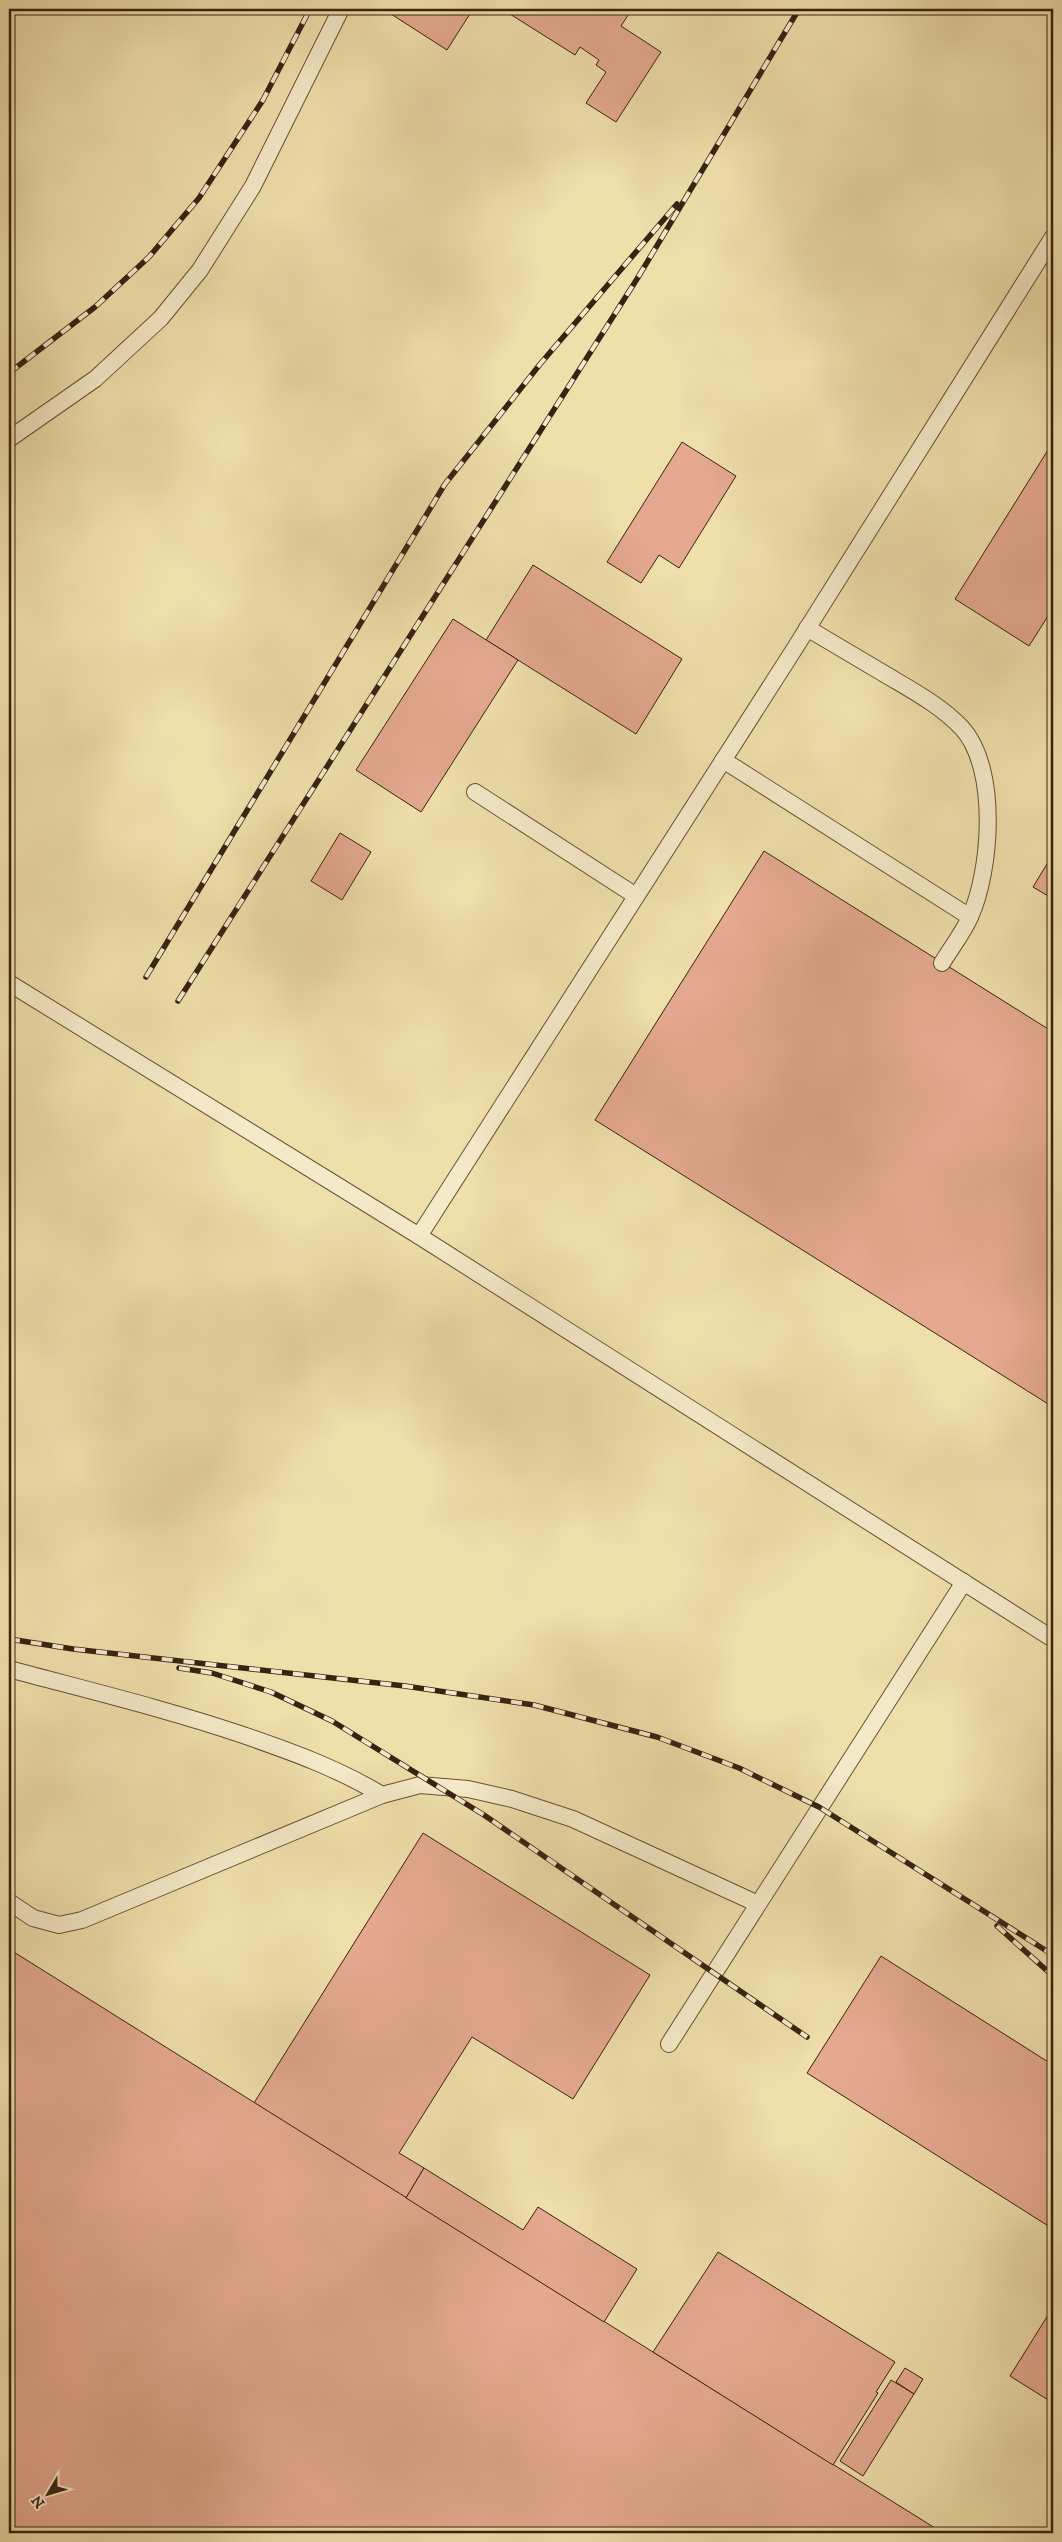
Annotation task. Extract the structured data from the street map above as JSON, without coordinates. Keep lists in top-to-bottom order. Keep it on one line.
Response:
{"north":"bottom left"}
